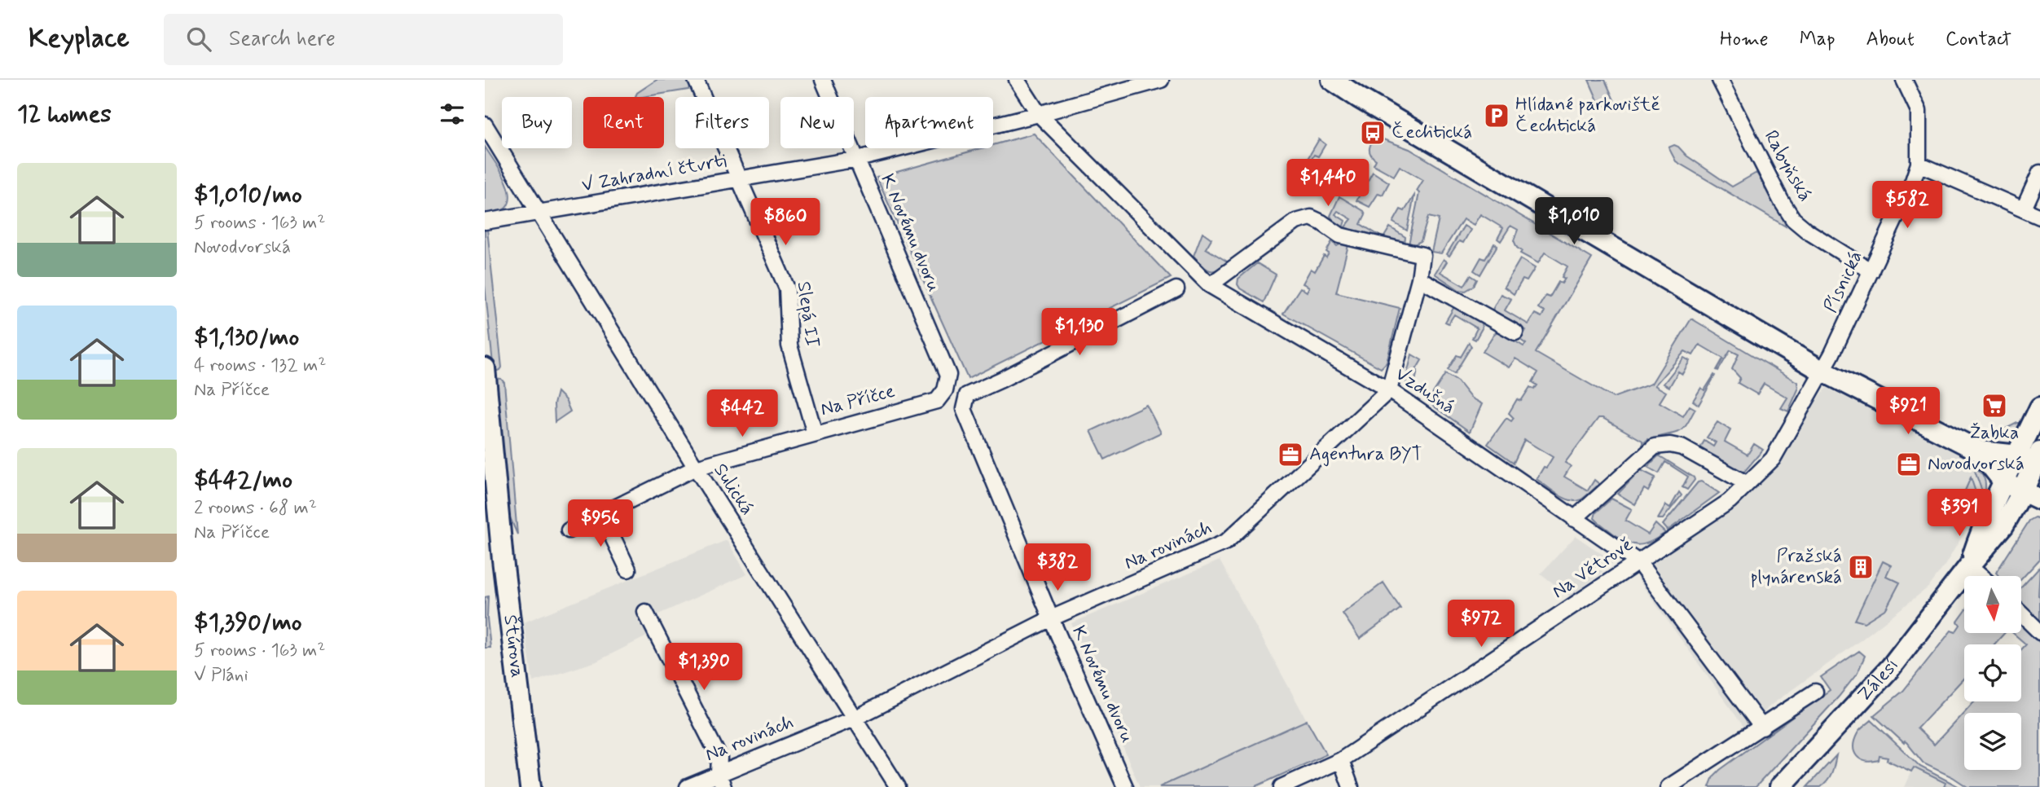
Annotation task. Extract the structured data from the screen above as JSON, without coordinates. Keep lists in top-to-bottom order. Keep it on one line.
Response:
{"streets":{"main road":["Štúrova","Zálesí"],"street":["Rabyňská","V Zahradní čtvrti","K Novému dvoru","Písnická","Slepá II","Vzdušná","Na Příčce","Sulická","Na rovinách","Na Větrově"]},"crossings":[["Rabyňská","Písnická"],["V Zahradní čtvrti","K Novému dvoru"],["V Zahradní čtvrti","Slepá II"],["V Zahradní čtvrti","Vzdušná"],["V Zahradní čtvrti","Sulická"],["K Novému dvoru","Na Příčce"],["K Novému dvoru","Na rovinách"],["Písnická","Na Větrově"],["Slepá II","Na Příčce"],["Vzdušná","Na rovinách"],["Vzdušná","Na Větrově"],["Na Příčce","Sulická"],["Sulická","Na rovinách"]],"places":{"parking":["Hlídané parkoviště Čechtická"],"bus stop":["Čechtická"],"supermarket":["Žabka"],"office":["Agentura BYT","Novodvorská"],"building":["Pražská plynárenská"]},"north":"bottom","page":{"header":"Keyplace","search":"Search here","nav":["Home","Map","About","Contact"],"heading":"12 homes","chip":["Buy","Rent","Filters","New","Apartment"],"list":[{"name":"$1,010/mo","note":"5 rooms · 163 m² · Novodvorská"},{"name":"$1,130/mo","note":"4 rooms · 132 m² · Na Příčce"},{"name":"$442/mo","note":"2 rooms · 68 m² · Na Příčce"},{"name":"$1,390/mo","note":"5 rooms · 163 m² · V Pláni"}],"price":["$1,440","$582","$1,010","$860","$1,130","$921","$442","$391","$956","$382","$972","$1,390"]}}
